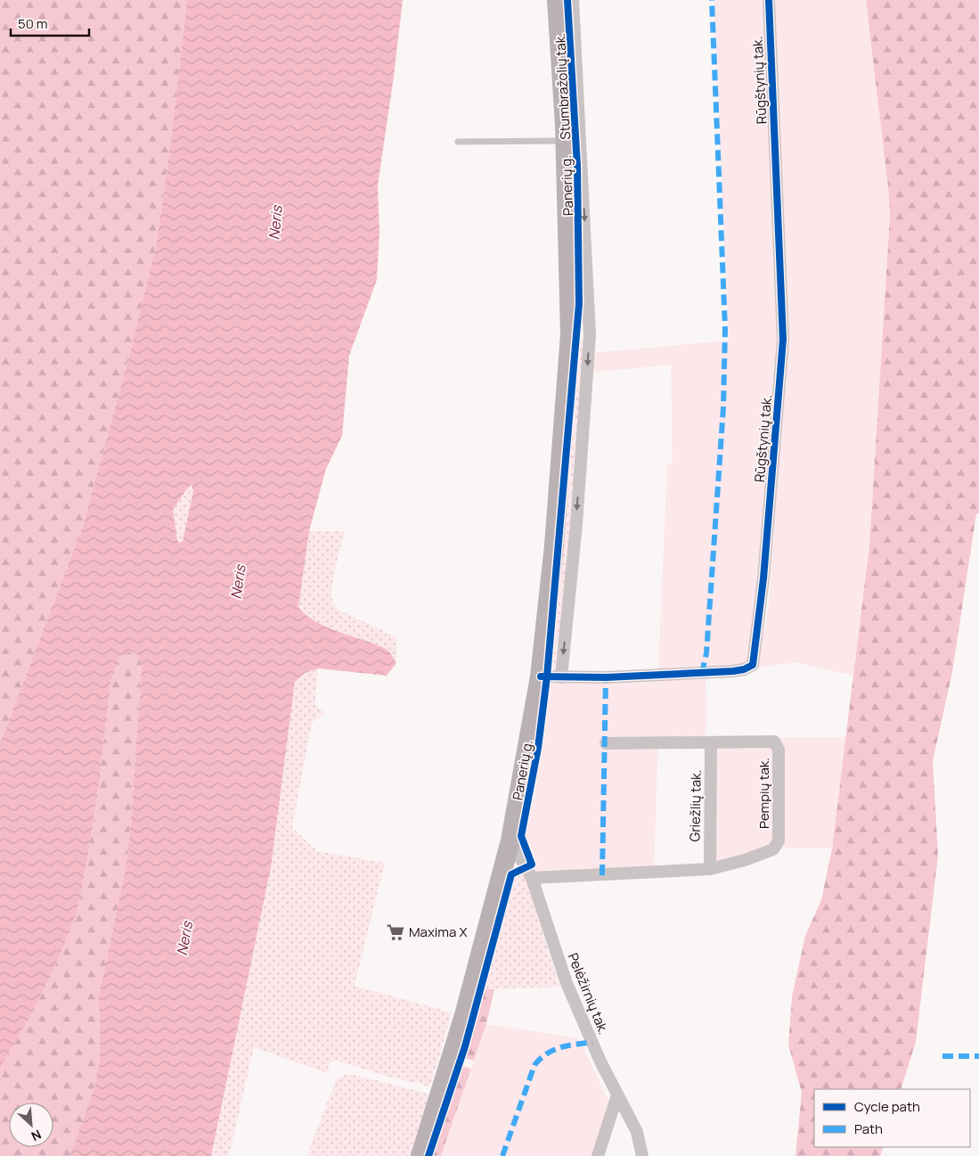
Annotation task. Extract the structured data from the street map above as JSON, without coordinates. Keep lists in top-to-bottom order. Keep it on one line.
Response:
{"streets":{"main road":["Panerių g."],"street":["Rūgštynių tak.","Stumbražolių tak.","Pempių tak.","Griežlių tak.","Pelėžirnių tak."]},"crossings":[["Rūgštynių tak.","Stumbražolių tak."],["Rūgštynių tak.","Panerių g."],["Panerių g.","Pelėžirnių tak."],["Pempių tak.","Griežlių tak."],["Pempių tak.","Pelėžirnių tak."]],"one_way":["Stumbražolių tak."],"water":["Neris"],"places":{"supermarket":["Maxima X"]},"legend":["Cycle path","Path"],"scale_bar":"50 m","north":"bottom right"}
